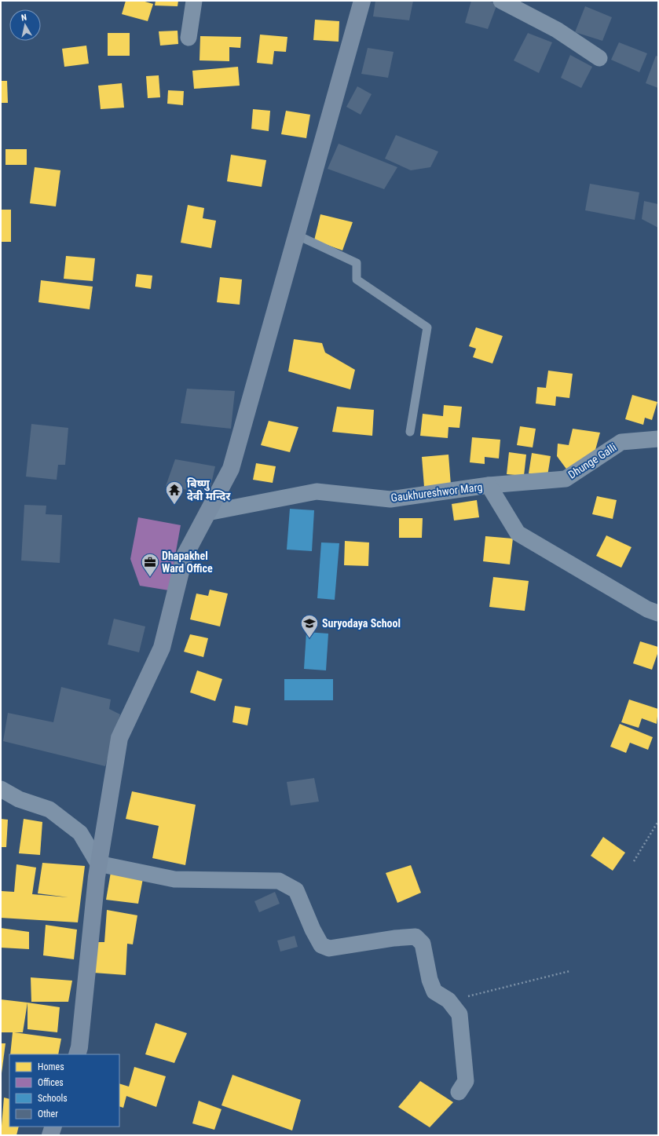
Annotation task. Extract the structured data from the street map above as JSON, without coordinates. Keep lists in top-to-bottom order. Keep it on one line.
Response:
{"streets":{"street":["Dhunge Galli","Gaukhureshwor Marg"]},"crossings":[["Dhunge Galli","Gaukhureshwor Marg"]],"places":{"temple":["बिष्णु देवी मन्दिर"],"office":["Dhapakhel Ward Office"],"school or university":["Suryodaya School"]},"legend":["Homes","Offices","Schools","Other"],"north":"top"}
